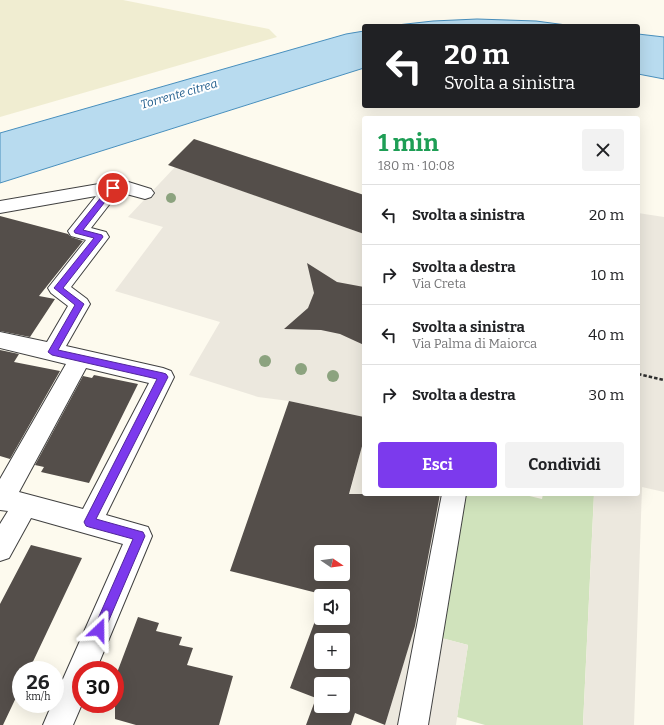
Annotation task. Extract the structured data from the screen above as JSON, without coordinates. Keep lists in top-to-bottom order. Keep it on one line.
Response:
{"water":["Torrente citrea"],"north":"right","page":{"turn":["20 m","Svolta a sinistra"],"heading":["1 min","180 m · 10:08"],"list":[{"name":"Svolta a sinistra","value":"20 m"},{"name":"Svolta a destra","note":"Via Creta","value":"10 m"},{"name":"Svolta a sinistra","note":"Via Palma di Maiorca","value":"40 m"},{"name":"Svolta a destra","value":"30 m"}],"buttons":["Esci","Condividi"],"map_buttons":["+","−"],"speed":"26 km/h","limit":"30"}}
